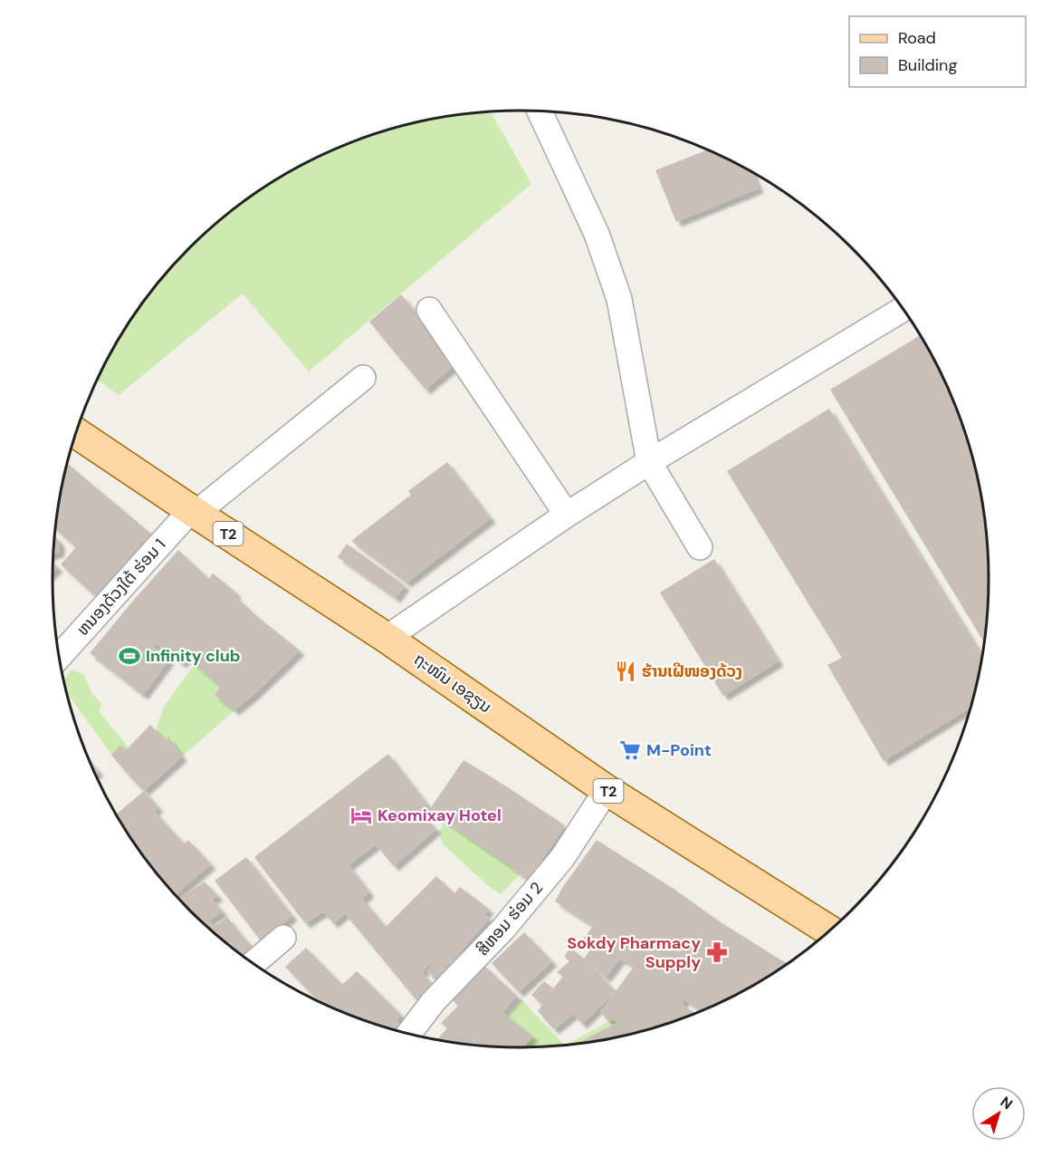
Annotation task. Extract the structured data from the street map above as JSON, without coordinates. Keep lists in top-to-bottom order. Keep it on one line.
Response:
{"streets":{"main road":["T2","ຖະໜົນ ເອຊຽນ"],"street":["ຫນອງດ້ວງໃຕ້ ຮ່ອມ 1","ສີຫອມ ຮ່ອມ 2"]},"crossings":[["ຫນອງດ້ວງໃຕ້ ຮ່ອມ 1","ຖະໜົນ ເອຊຽນ"],["ຖະໜົນ ເອຊຽນ","ສີຫອມ ຮ່ອມ 2"]],"places":{"sports":["Infinity club"],"restaurant":["ຮ້ານເຝີໜອງດ້ວງ"],"supermarket":["M-Point"],"hotel":["Keomixay Hotel"],"pharmacy":["Sokdy Pharmacy Supply"]},"legend":["Road","Building"],"north":"top right"}
